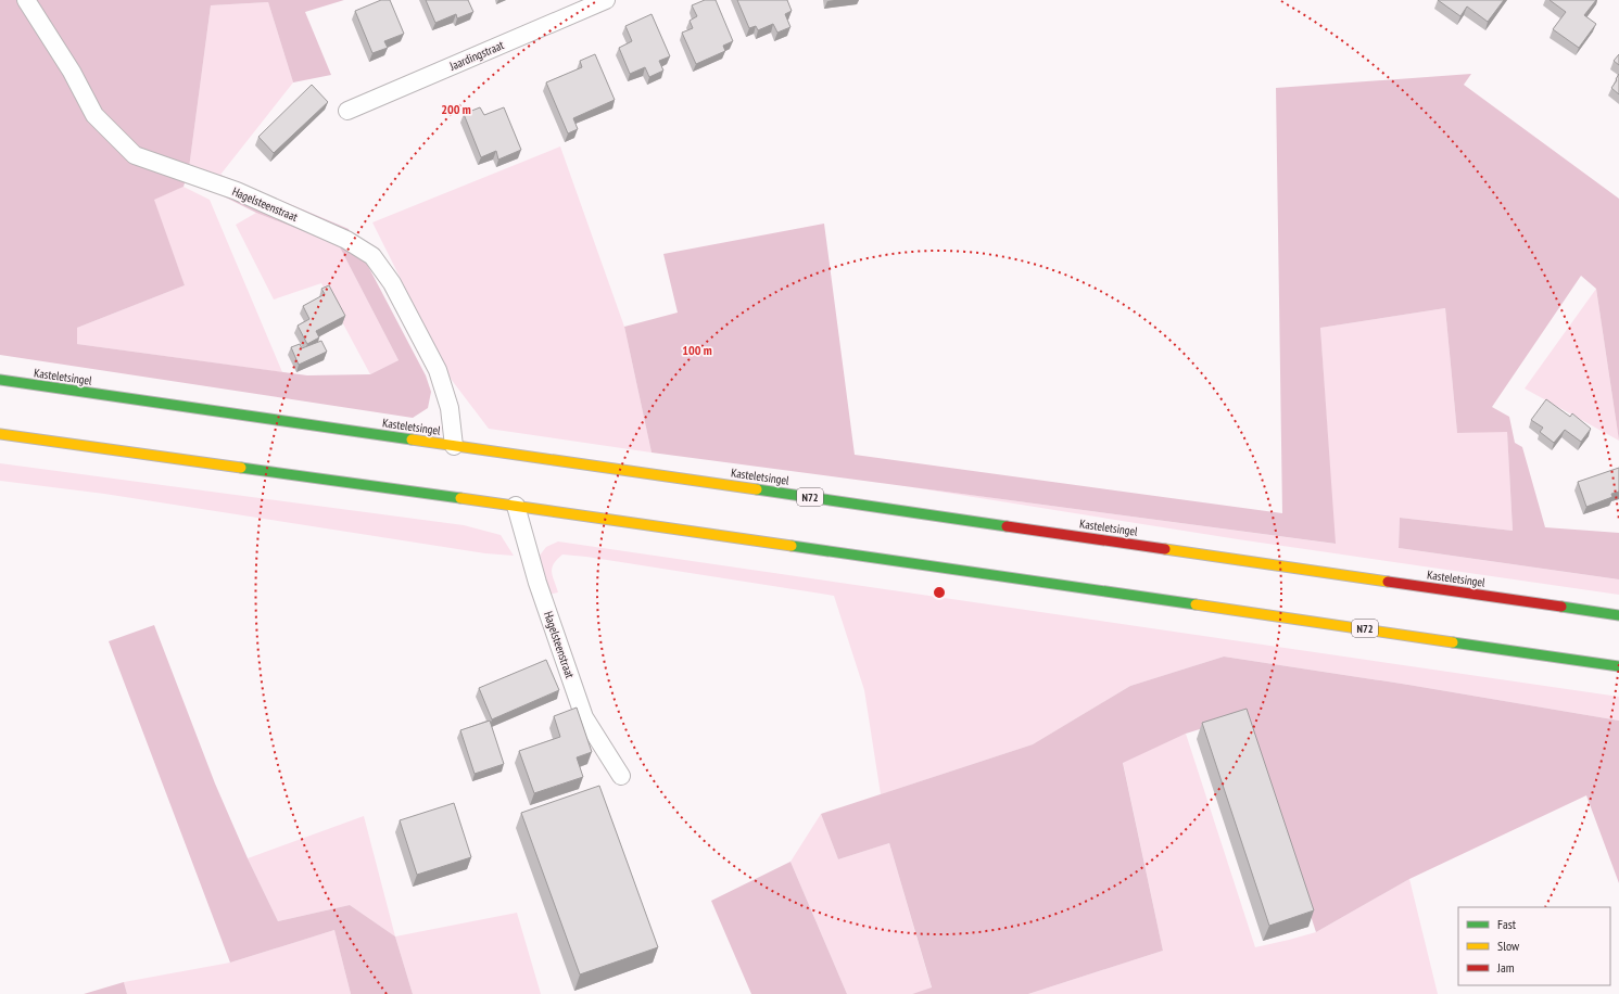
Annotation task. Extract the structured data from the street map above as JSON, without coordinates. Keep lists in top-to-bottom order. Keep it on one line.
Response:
{"streets":{"main road":["Kasteletsingel","N72"],"street":["Jaardingstraat","Hagelsteenstraat"]},"crossings":[["Hagelsteenstraat","Kasteletsingel"],["Hagelsteenstraat","N72"]],"legend":["Fast","Slow","Jam"],"rings":["200 m","100 m"]}
